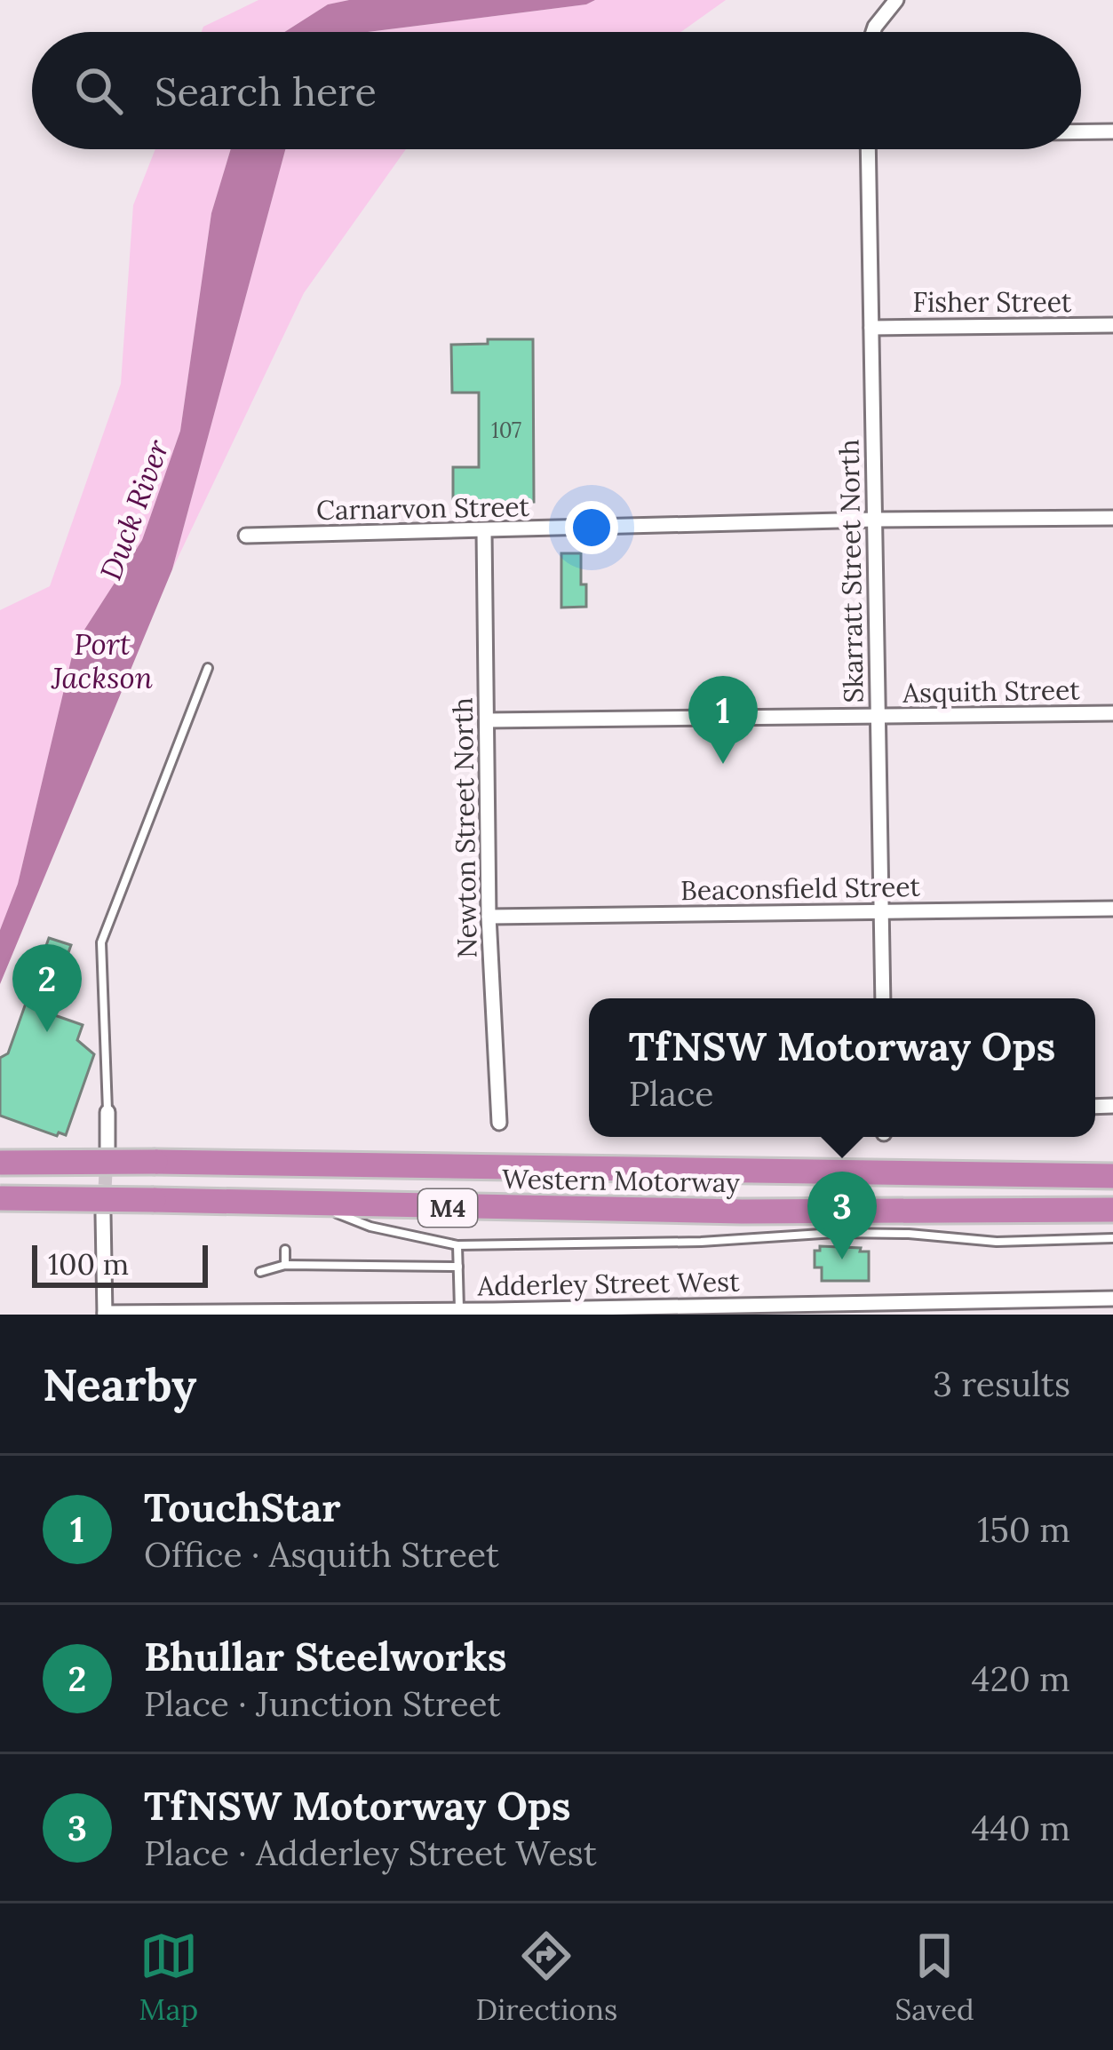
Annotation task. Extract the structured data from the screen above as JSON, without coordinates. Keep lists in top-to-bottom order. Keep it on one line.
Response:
{"streets":{"highway":["Western Motorway","M4"],"street":["Fisher Street","Carnarvon Street","Skarratt Street North","Asquith Street","Newton Street North","Beaconsfield Street","Adderley Street West"]},"crossings":[["Fisher Street","Skarratt Street North"],["Carnarvon Street","Skarratt Street North"],["Carnarvon Street","Newton Street North"],["Skarratt Street North","Asquith Street"],["Skarratt Street North","Beaconsfield Street"],["Asquith Street","Newton Street North"],["Newton Street North","Beaconsfield Street"]],"water":["Duck River","Port Jackson"],"house_numbers":["107"],"scale_bar":"100 m","page":{"search":"Search here","pins":["1","2","3"],"popup":["TfNSW Motorway Ops","Place"],"scale":"100 m","heading":["Nearby","3 results"],"list":[{"mark":"1","name":"TouchStar","note":"Office · Asquith Street","value":"150 m"},{"mark":"2","name":"Bhullar Steelworks","note":"Place · Junction Street","value":"420 m"},{"mark":"3","name":"TfNSW Motorway Ops","note":"Place · Adderley Street West","value":"440 m"}],"nav":["Map","Directions","Saved"]}}
